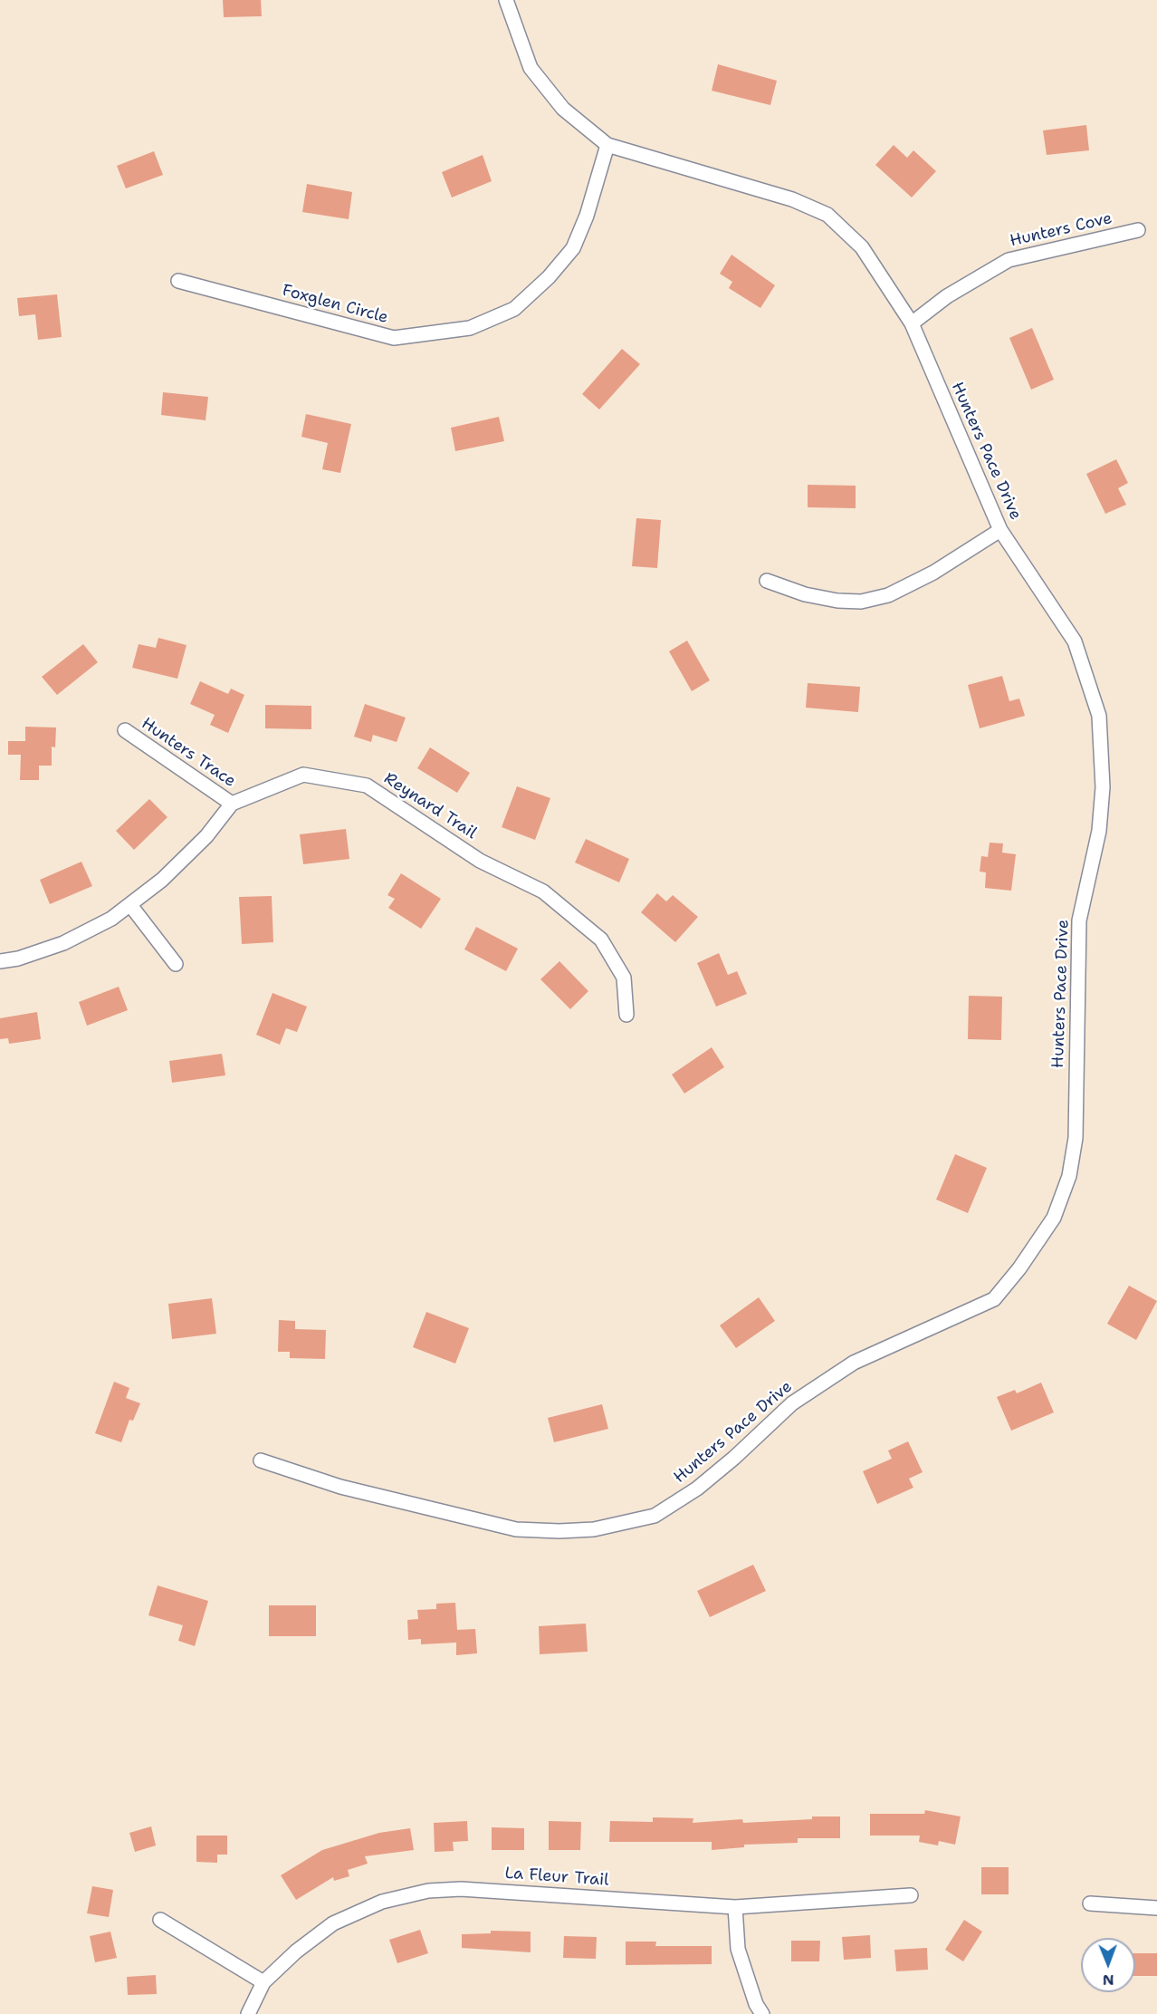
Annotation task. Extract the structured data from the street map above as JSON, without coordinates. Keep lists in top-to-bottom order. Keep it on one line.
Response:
{"streets":{"street":["Hunters Cove","Foxglen Circle","Hunters Pace Drive","Hunters Trace","Reynard Trail","La Fleur Trail"]},"crossings":[["Hunters Cove","Hunters Pace Drive"],["Foxglen Circle","Hunters Pace Drive"],["Hunters Trace","Reynard Trail"]],"north":"bottom"}
